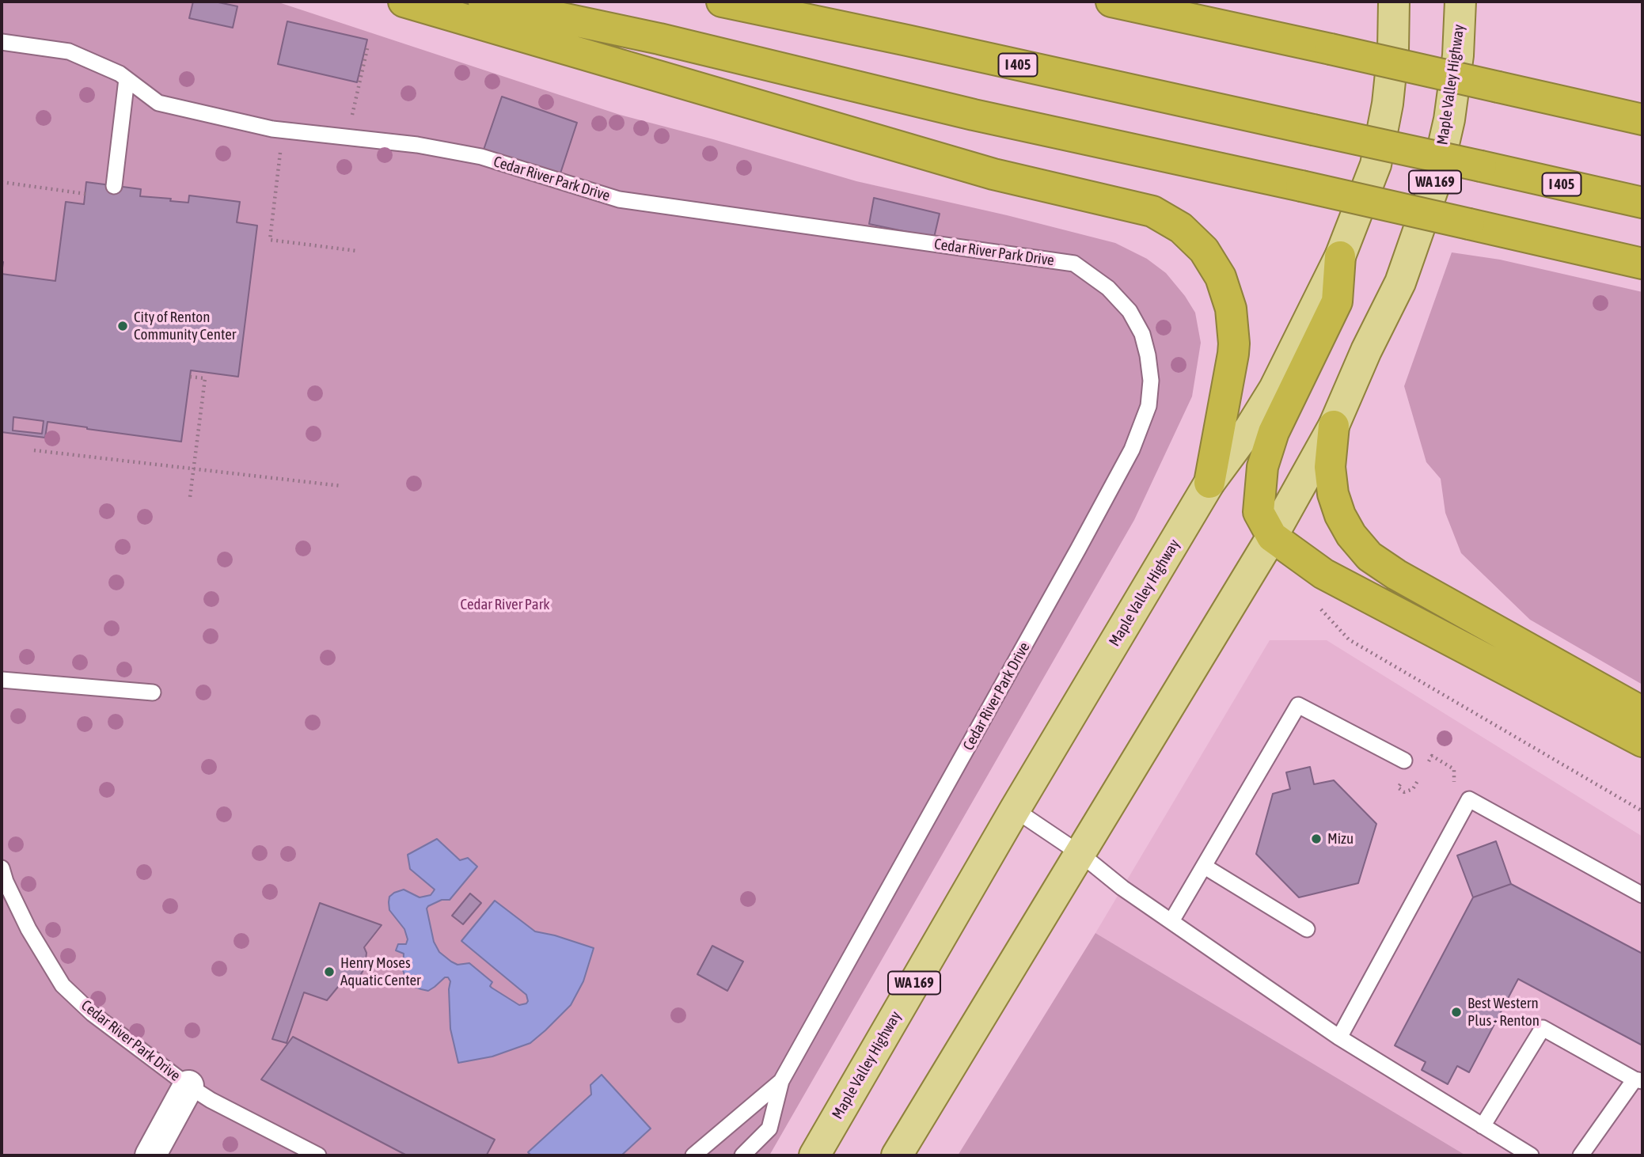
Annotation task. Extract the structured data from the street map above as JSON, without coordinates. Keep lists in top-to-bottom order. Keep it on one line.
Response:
{"streets":{"highway":["I 405"],"main road":["Maple Valley Highway","WA 169"],"lane":["Cedar River Park Drive"]},"parks":["Cedar River Park"],"places":["City of Renton Community Center","Mizu","Henry Moses Aquatic Center","Best Western Plus - Renton"]}
